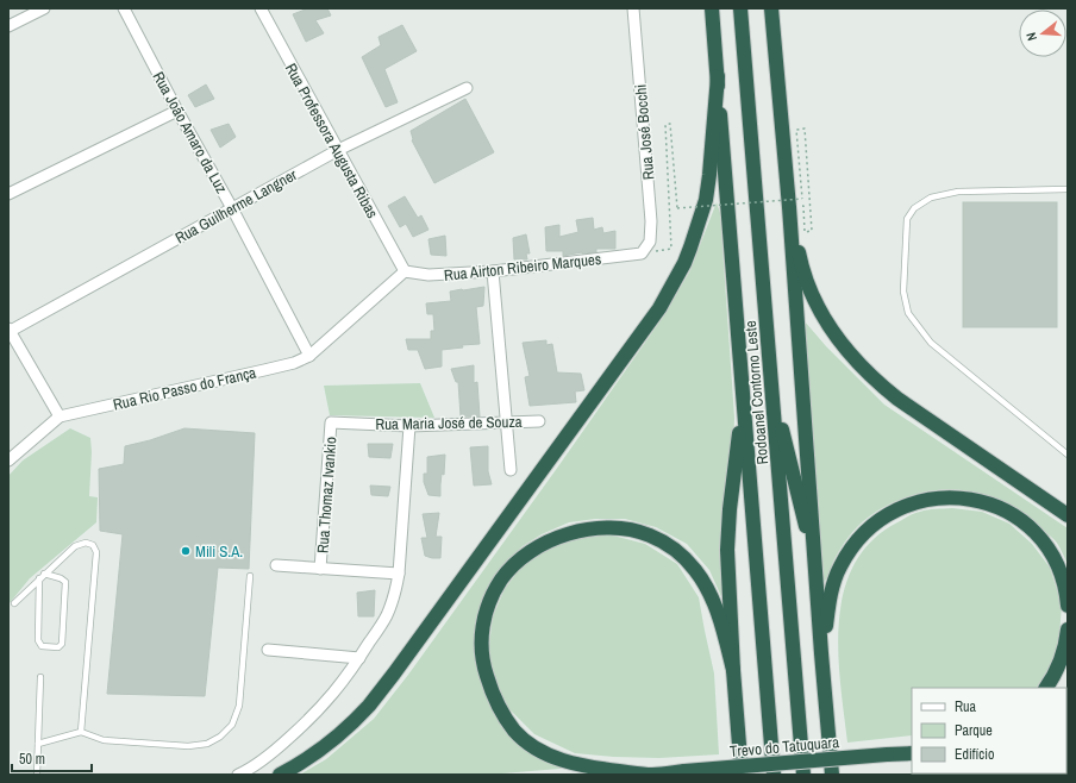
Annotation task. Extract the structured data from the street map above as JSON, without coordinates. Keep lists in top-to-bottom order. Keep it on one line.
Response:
{"streets":{"highway":["Rodoanel Contorno Leste","Trevo do Tatuquara"],"street":["Rua João Amaro da Luz","Rua José Bocchi","Rua Professora Augusta Ribas","Rua Guilherme Langner","Rua Airton Ribeiro Marques","Rua Rio Passo do França","Rua Maria José de Souza","Rua Thomaz Ivankio"]},"crossings":[["Rua João Amaro da Luz","Rua Guilherme Langner"],["Rua João Amaro da Luz","Rua Rio Passo do França"],["Rua José Bocchi","Rua Airton Ribeiro Marques"],["Rua Professora Augusta Ribas","Rua Guilherme Langner"],["Rua Professora Augusta Ribas","Rua Airton Ribeiro Marques"],["Rua Maria José de Souza","Rua Thomaz Ivankio"]],"places":["Mili S.A."],"legend":["Rua","Parque","Edifício"],"scale_bar":"50 m","north":"left"}
